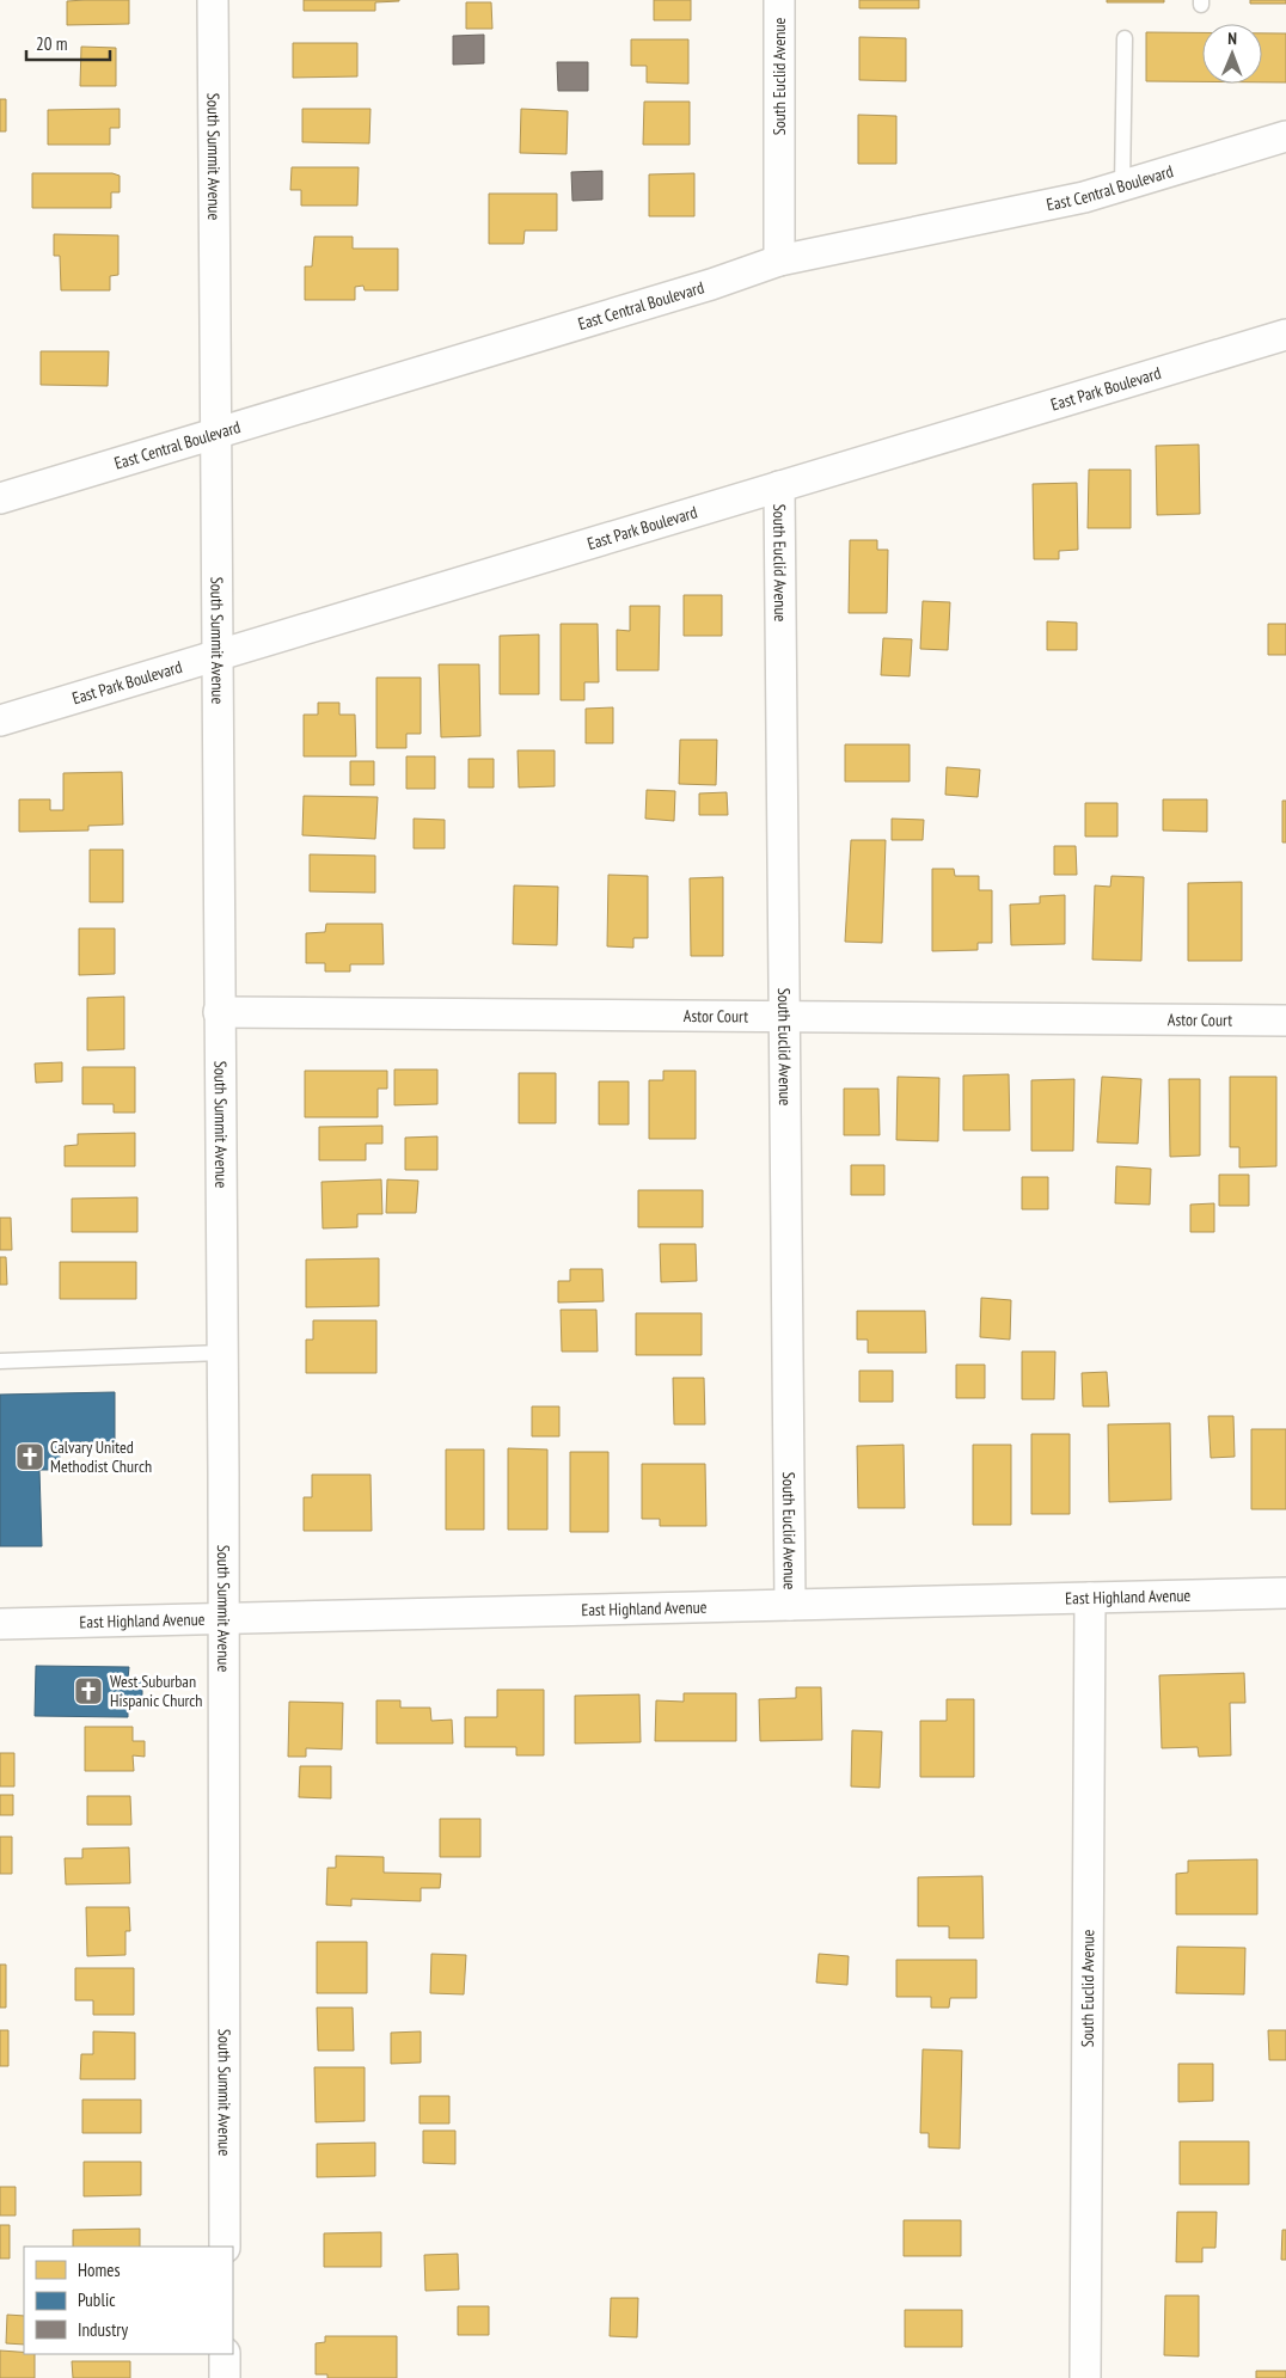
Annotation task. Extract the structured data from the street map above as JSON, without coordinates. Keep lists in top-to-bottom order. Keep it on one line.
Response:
{"streets":{"street":["South Euclid Avenue","South Summit Avenue","East Central Boulevard","East Park Boulevard","Astor Court","East Highland Avenue"]},"crossings":[["South Euclid Avenue","East Central Boulevard"],["South Euclid Avenue","East Park Boulevard"],["South Euclid Avenue","Astor Court"],["South Euclid Avenue","East Highland Avenue"],["South Summit Avenue","East Central Boulevard"],["South Summit Avenue","East Park Boulevard"],["South Summit Avenue","Astor Court"],["South Summit Avenue","East Highland Avenue"]],"places":{"church":["Calvary United Methodist Church","West Suburban Hispanic Church"]},"legend":["Homes","Public","Industry"],"scale_bar":"20 m","north":"top"}
